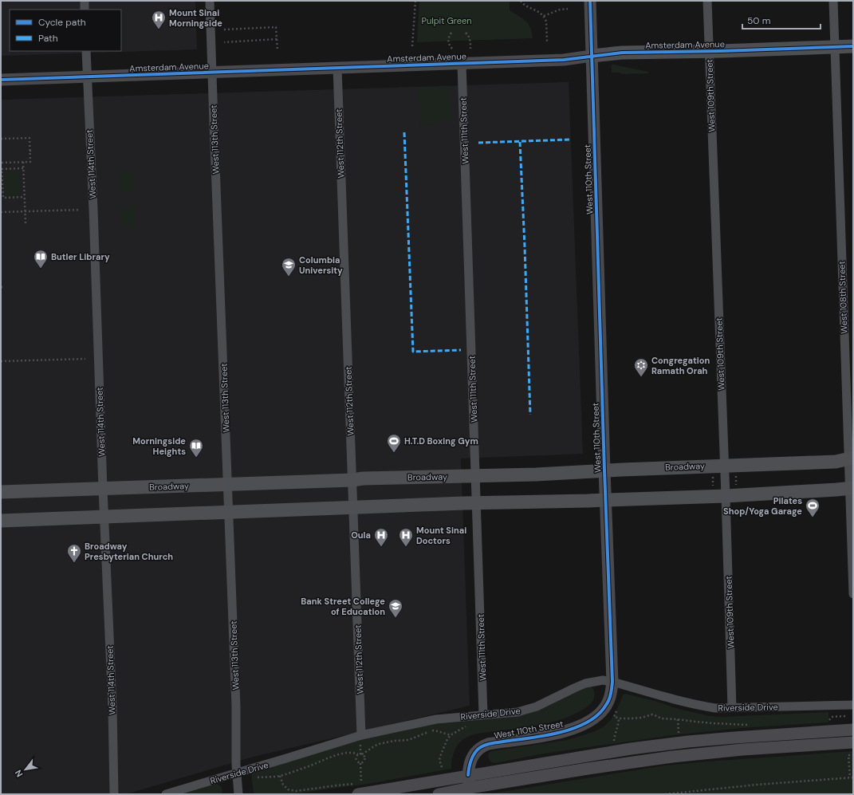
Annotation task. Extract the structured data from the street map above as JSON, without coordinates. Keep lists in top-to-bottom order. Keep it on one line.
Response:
{"streets":{"main road":["Amsterdam Avenue","West 110th Street","Broadway"],"street":["West 109th Street","West 111th Street","West 113th Street","West 112th Street","West 114th Street","West 108th Street","Riverside Drive"]},"crossings":[["Amsterdam Avenue","West 109th Street"],["Amsterdam Avenue","West 111th Street"],["Amsterdam Avenue","West 113th Street"],["Amsterdam Avenue","West 112th Street"],["Amsterdam Avenue","West 114th Street"],["Amsterdam Avenue","West 110th Street"],["Amsterdam Avenue","West 108th Street"],["West 109th Street","Broadway"],["West 109th Street","Riverside Drive"],["West 111th Street","Broadway"],["West 111th Street","Riverside Drive"],["West 113th Street","Broadway"],["West 113th Street","Riverside Drive"],["West 112th Street","Broadway"],["West 112th Street","Riverside Drive"],["West 114th Street","Broadway"],["West 110th Street","Broadway"],["West 110th Street","Riverside Drive"],["West 108th Street","Broadway"]],"parks":["Pulpit Green"],"places":{"hospital":["Mount Sinai Morningside","Oula","Mount Sinai Doctors"],"library":["Butler Library","Morningside Heights"],"school or university":["Columbia University","Bank Street College of Education"],"synagogue":["Congregation Ramath Orah"],"sports":["H.T.D Boxing Gym","Pilates Shop/Yoga Garage"],"church":["Broadway Presbyterian Church"]},"legend":["Cycle path","Path"],"scale_bar":"50 m","north":"bottom left"}
